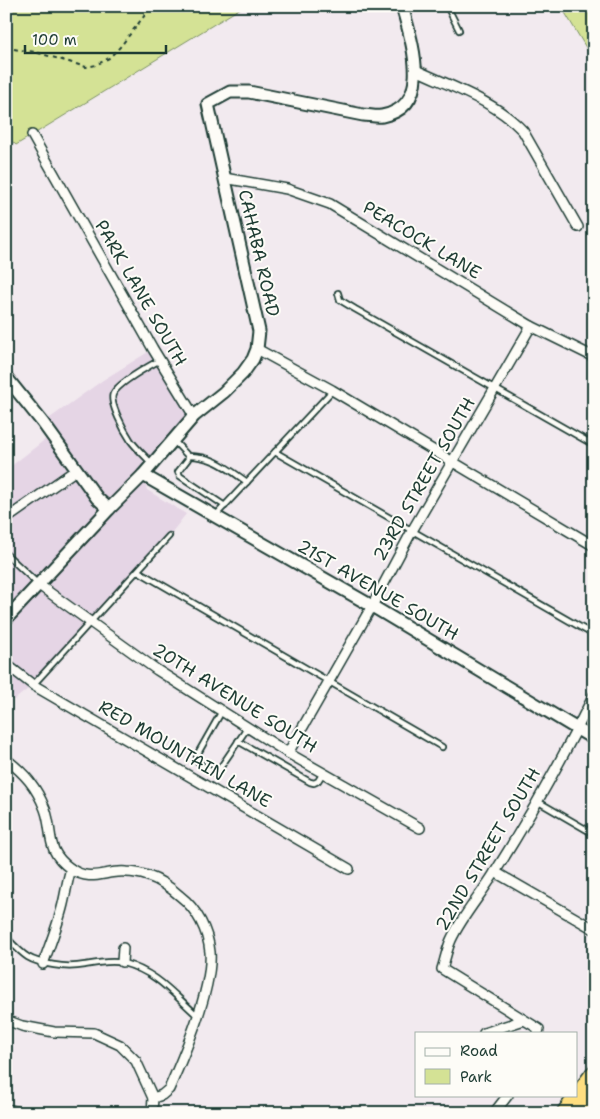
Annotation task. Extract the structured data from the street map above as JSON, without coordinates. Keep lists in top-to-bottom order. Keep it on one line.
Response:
{"streets":{"street":["PEACOCK LANE","CAHABA ROAD","PARK LANE SOUTH","23RD STREET SOUTH","21ST AVENUE SOUTH","20TH AVENUE SOUTH","RED MOUNTAIN LANE","22ND STREET SOUTH"]},"crossings":[["PEACOCK LANE","CAHABA ROAD"],["PEACOCK LANE","23RD STREET SOUTH"],["CAHABA ROAD","PARK LANE SOUTH"],["CAHABA ROAD","21ST AVENUE SOUTH"],["CAHABA ROAD","20TH AVENUE SOUTH"],["23RD STREET SOUTH","21ST AVENUE SOUTH"],["23RD STREET SOUTH","20TH AVENUE SOUTH"],["21ST AVENUE SOUTH","22ND STREET SOUTH"]],"legend":["Road","Park"],"scale_bar":"100 m"}
